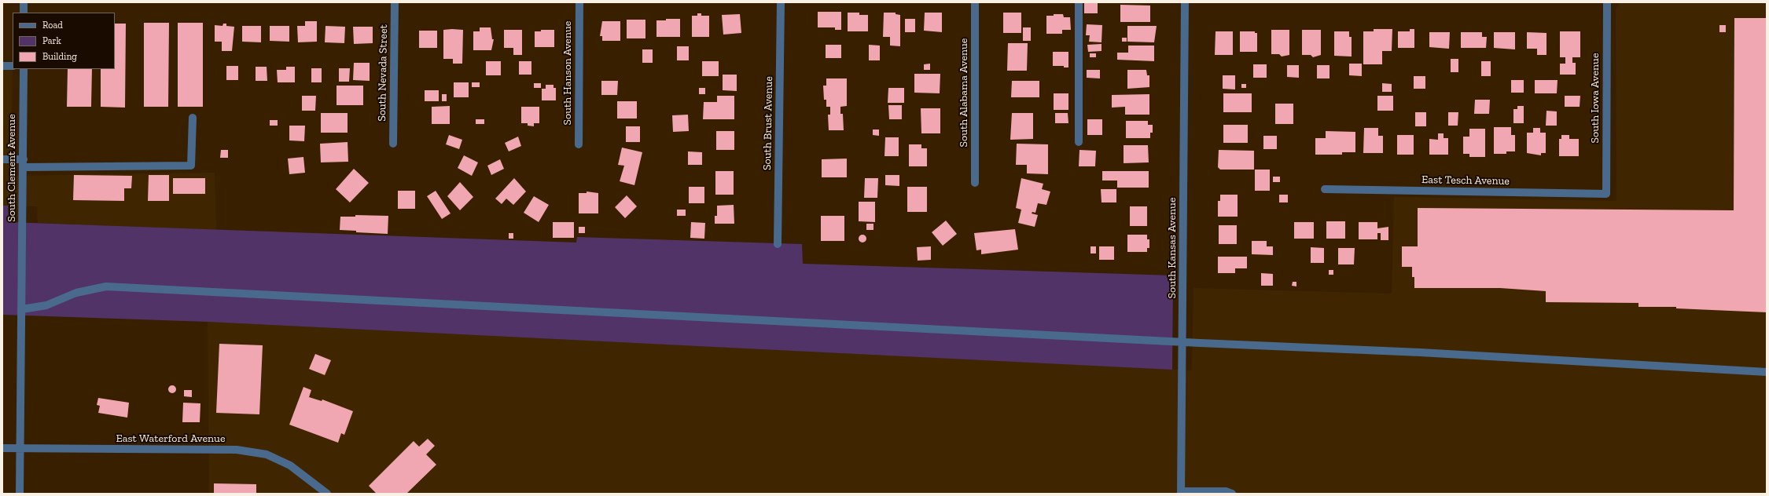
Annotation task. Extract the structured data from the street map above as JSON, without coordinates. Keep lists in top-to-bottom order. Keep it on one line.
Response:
{"streets":{"street":["South Nevada Street","South Hanson Avenue","South Alabama Avenue","South Iowa Avenue","South Brust Avenue","South Clement Avenue","East Tesch Avenue","South Kansas Avenue","East Waterford Avenue"]},"crossings":[["South Iowa Avenue","East Tesch Avenue"],["South Clement Avenue","East Waterford Avenue"]],"legend":["Road","Park","Building"]}
